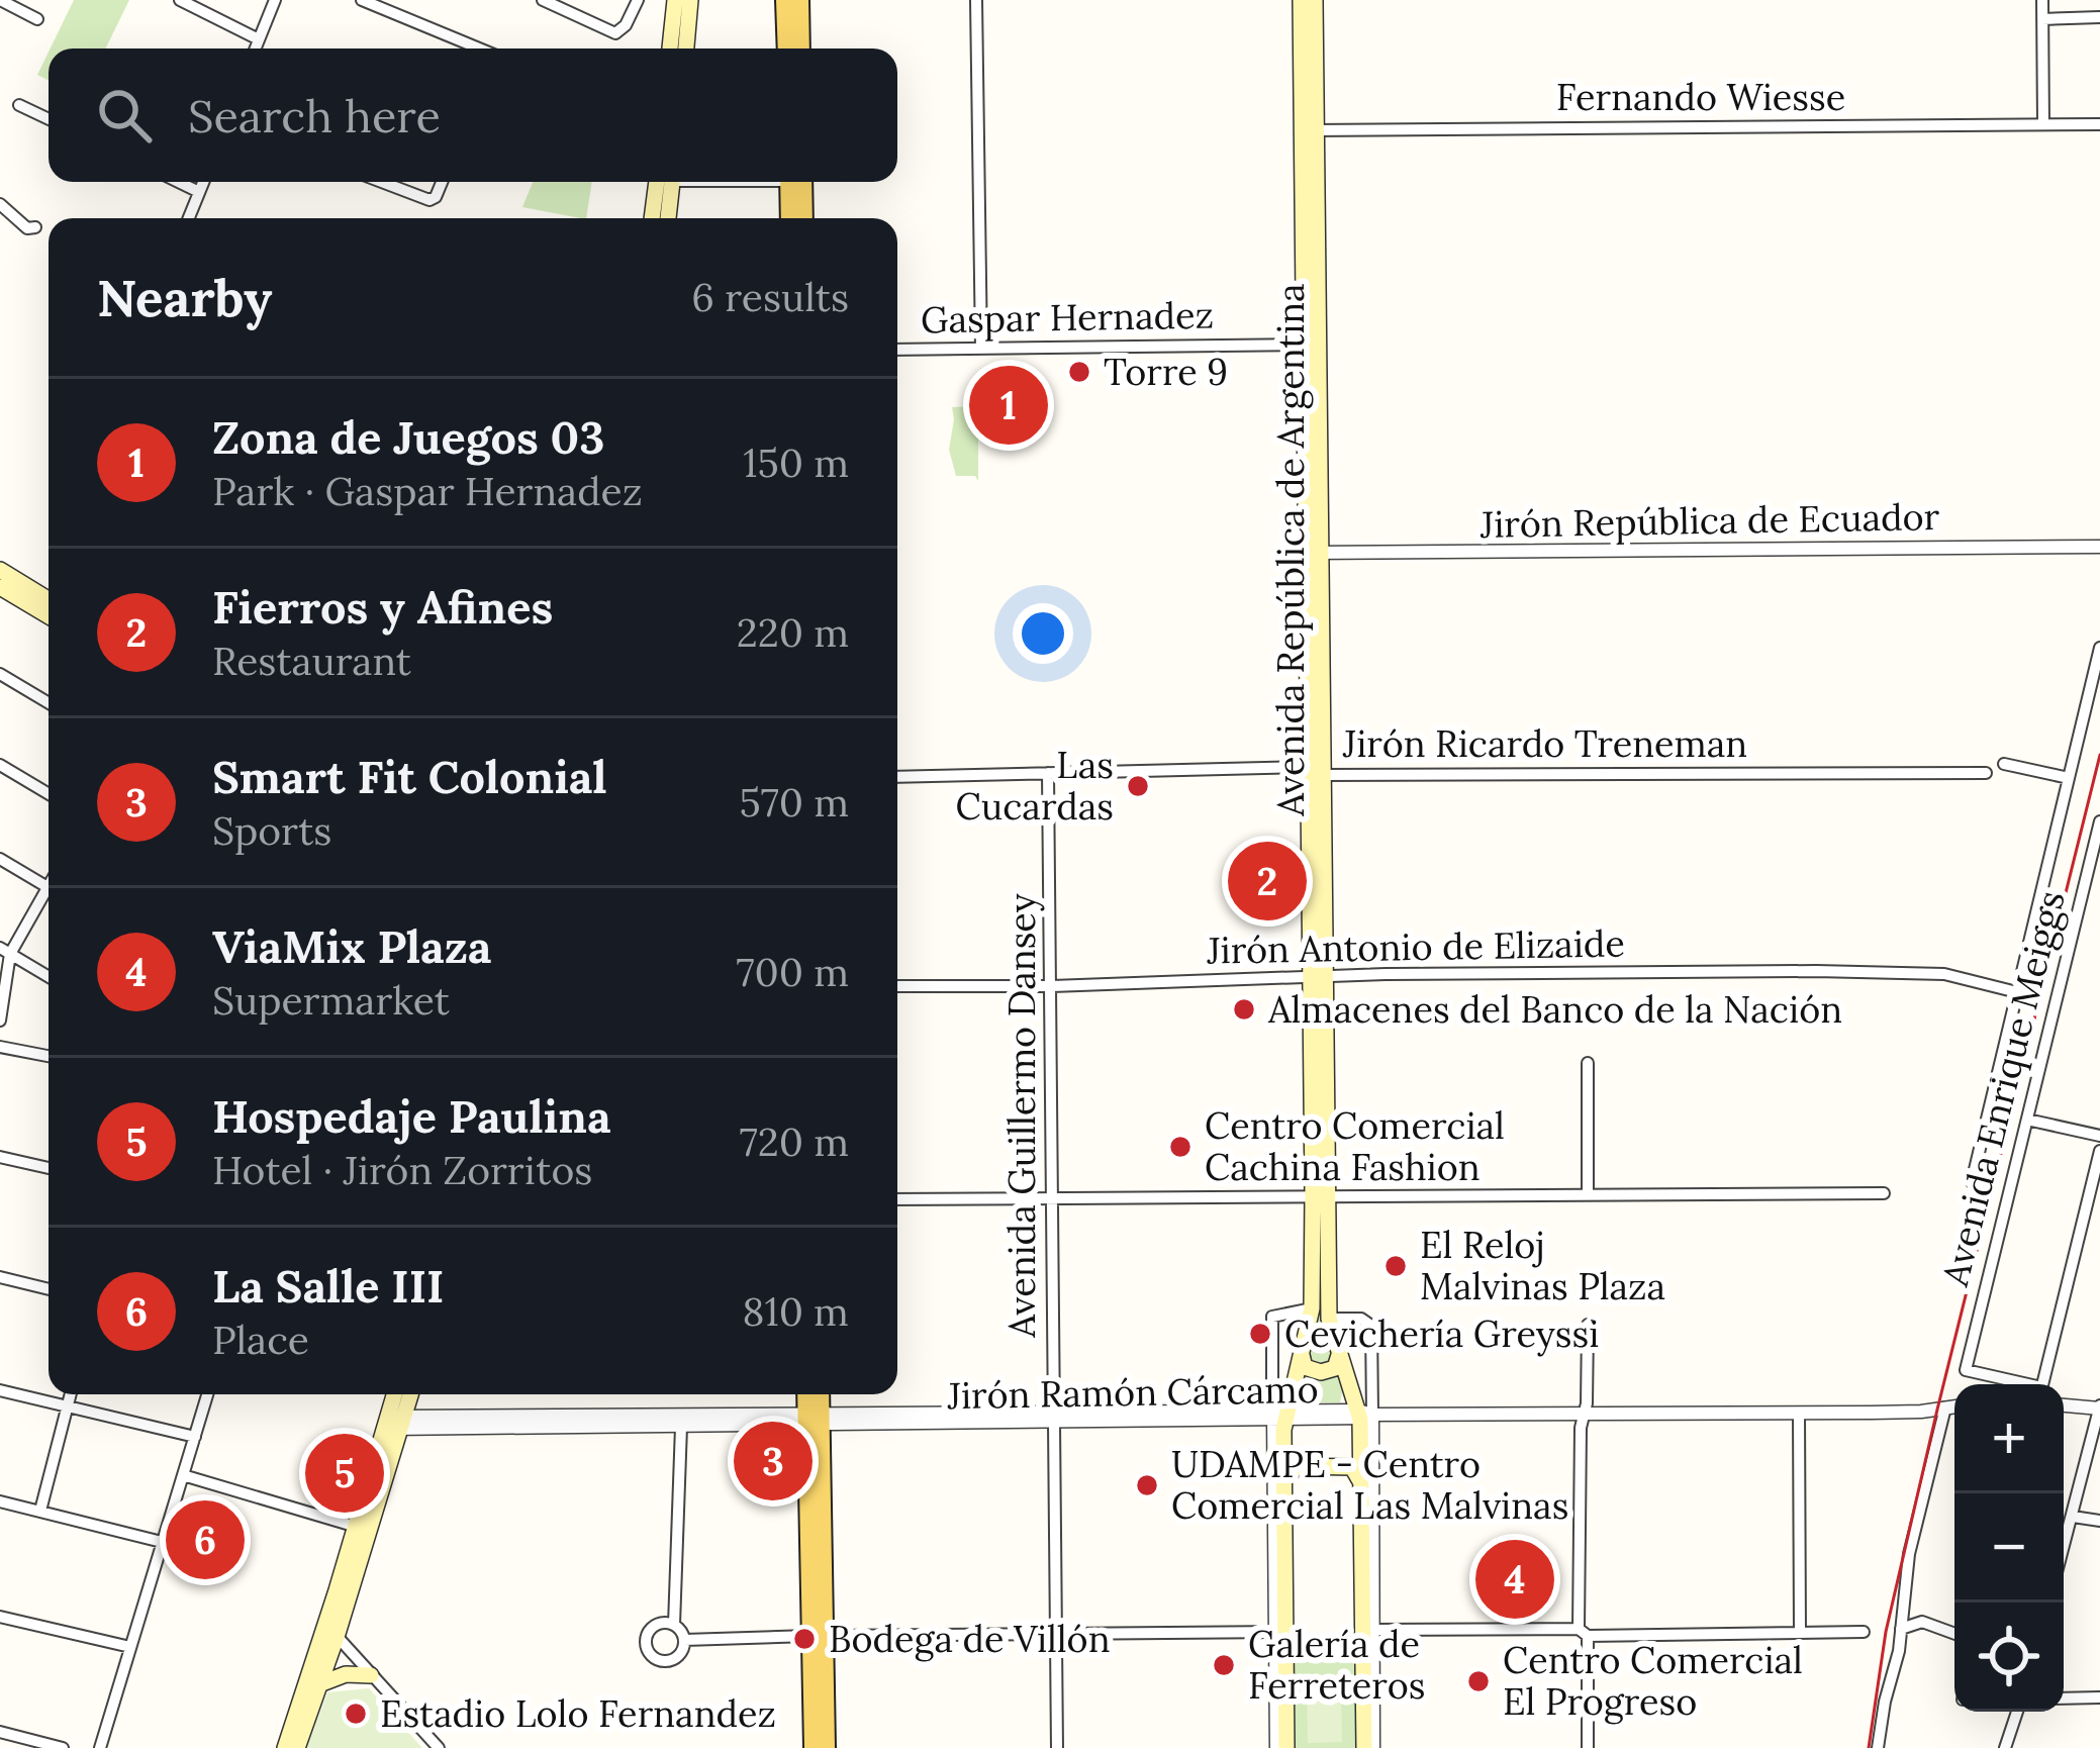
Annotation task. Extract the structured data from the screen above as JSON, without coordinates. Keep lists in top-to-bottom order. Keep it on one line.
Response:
{"streets":{"main road":["Avenida República de Argentina"],"street":["Fernando Wiesse","Gaspar Hernadez","Jirón República de Ecuador","Jirón Ricardo Treneman","Jirón Antonio de Elizaide","Avenida Enrique Meiggs","Avenida Guillermo Dansey","Jirón Ramón Cárcamo"]},"crossings":[["Fernando Wiesse","Avenida República de Argentina"],["Gaspar Hernadez","Avenida República de Argentina"],["Jirón República de Ecuador","Avenida República de Argentina"],["Avenida República de Argentina","Jirón Ricardo Treneman"],["Avenida República de Argentina","Jirón Antonio de Elizaide"],["Avenida República de Argentina","Jirón Ramón Cárcamo"],["Jirón Ricardo Treneman","Avenida Guillermo Dansey"],["Jirón Antonio de Elizaide","Avenida Guillermo Dansey"],["Avenida Guillermo Dansey","Jirón Ramón Cárcamo"]],"places":["Torre 9","Las Cucardas","Almacenes del Banco de la Nación","Centro Comercial Cachina Fashion","El Reloj Malvinas Plaza","Cevichería Greyssi","UDAMPE - Centro Comercial Las Malvinas","Bodega de Villón","Galería de Ferreteros","Centro Comercial El Progreso","Estadio Lolo Fernandez"],"page":{"search":"Search here","heading":["Nearby","6 results"],"pins":["1","2","3","5","6","4"],"list":[{"mark":"1","name":"Zona de Juegos 03","note":"Park · Gaspar Hernadez","value":"150 m"},{"mark":"2","name":"Fierros y Afines","note":"Restaurant","value":"220 m"},{"mark":"3","name":"Smart Fit Colonial","note":"Sports","value":"570 m"},{"mark":"4","name":"ViaMix Plaza","note":"Supermarket","value":"700 m"},{"mark":"5","name":"Hospedaje Paulina","note":"Hotel · Jirón Zorritos","value":"720 m"},{"mark":"6","name":"La Salle III","note":"Place","value":"810 m"}],"map_buttons":["+","−"]}}
